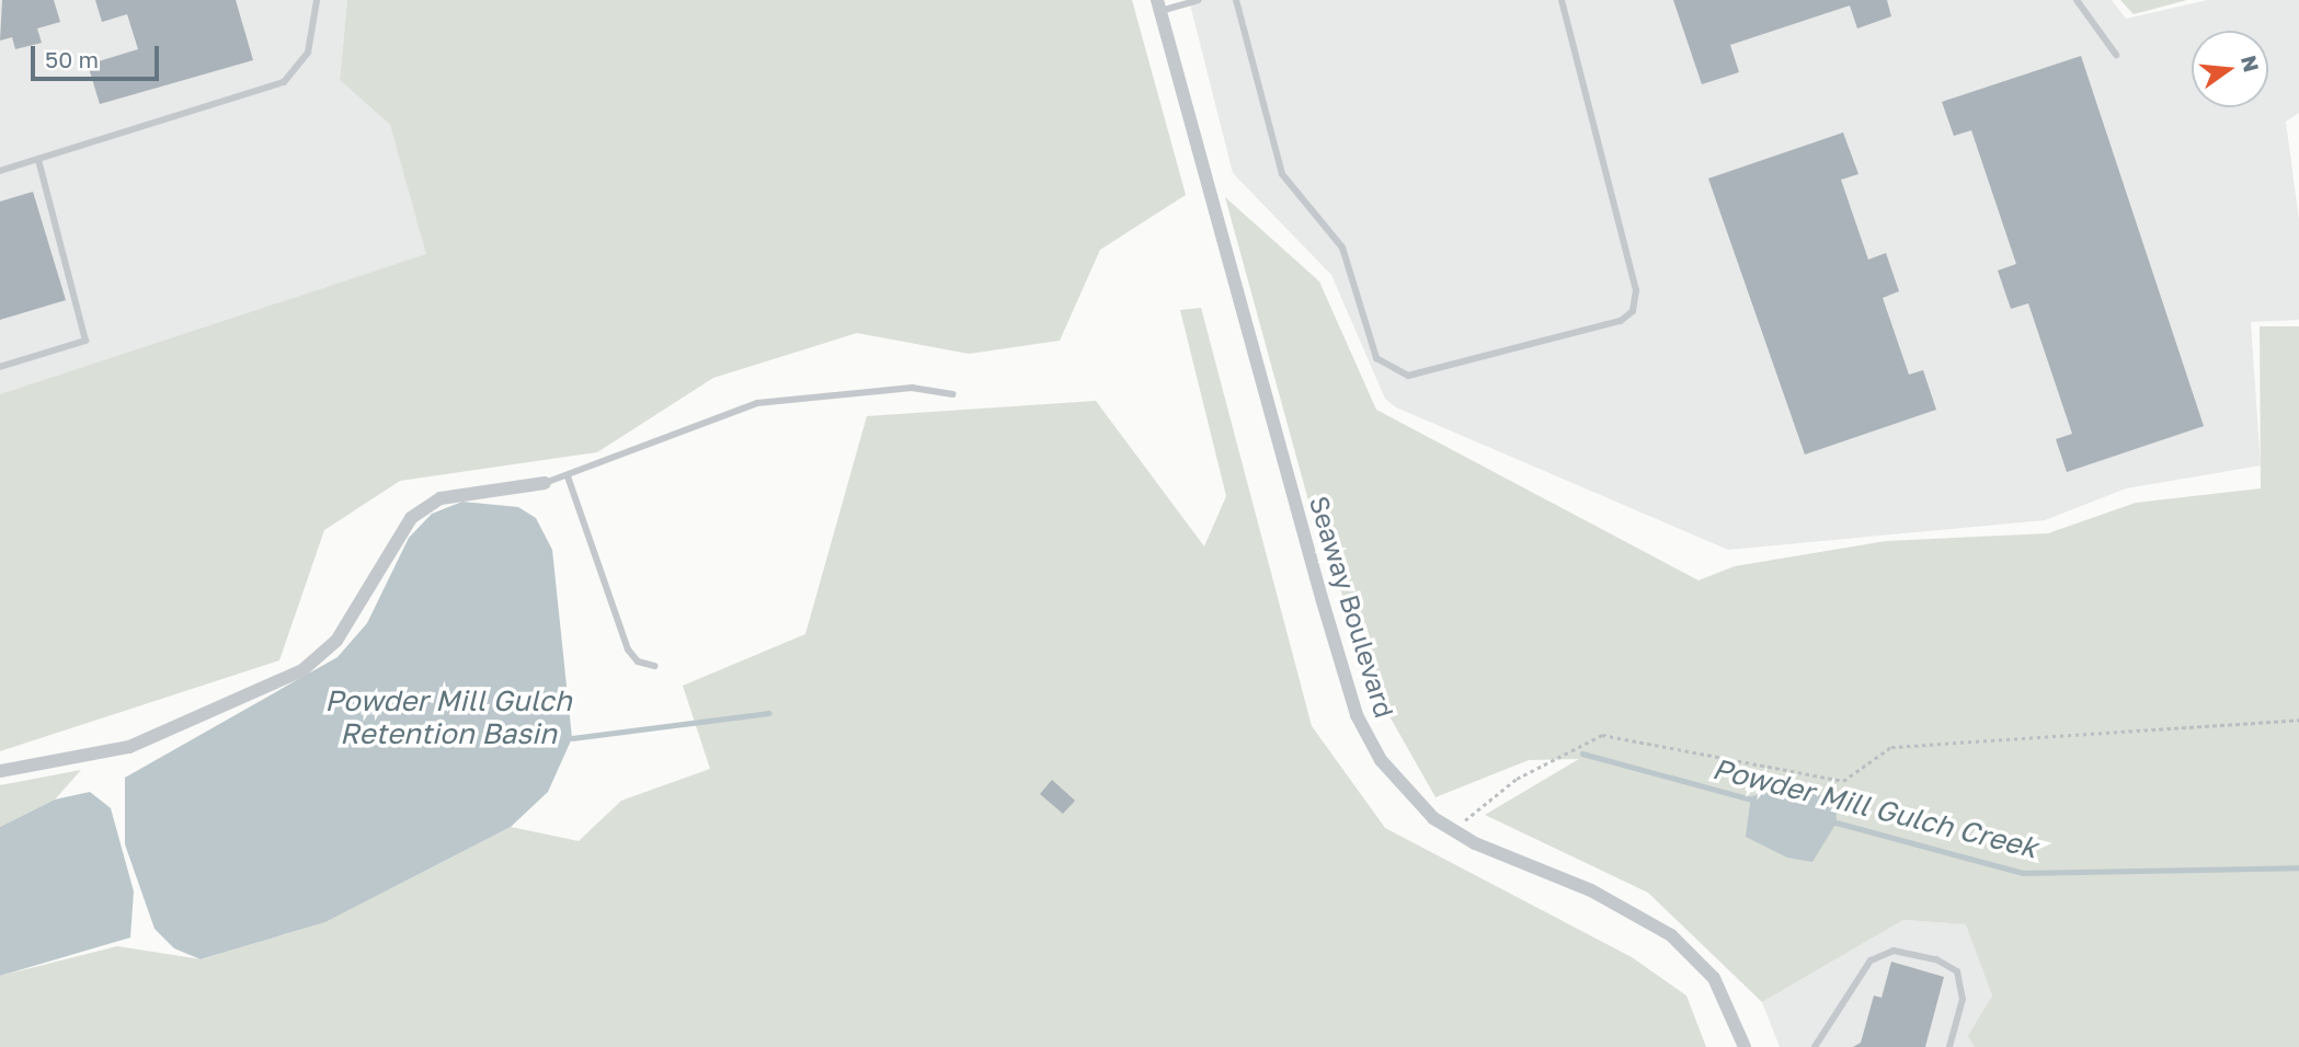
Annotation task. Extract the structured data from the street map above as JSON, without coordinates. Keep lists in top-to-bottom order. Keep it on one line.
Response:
{"streets":{"street":["Seaway Boulevard"]},"water":["Powder Mill Gulch Retention Basin","Powder Mill Gulch Creek"],"scale_bar":"50 m","north":"right"}
